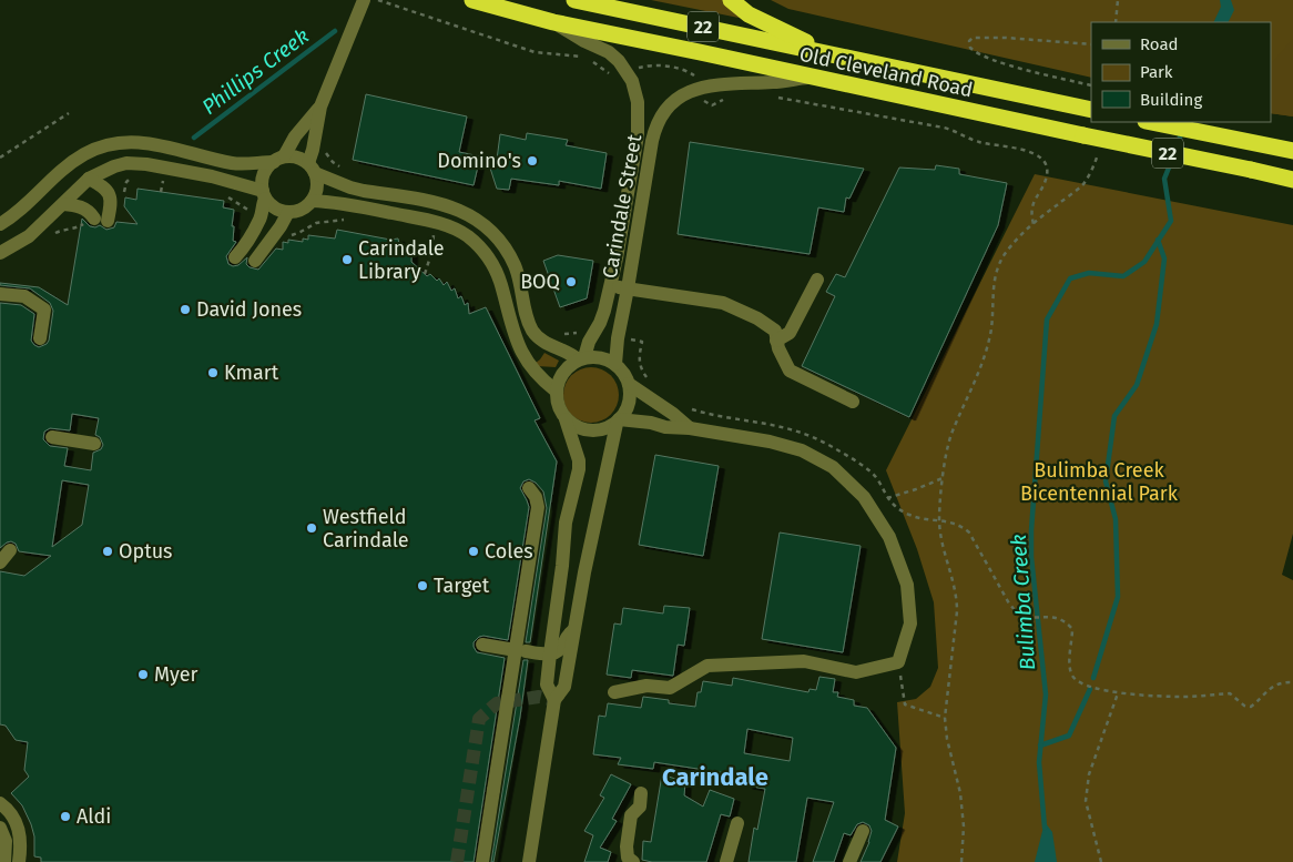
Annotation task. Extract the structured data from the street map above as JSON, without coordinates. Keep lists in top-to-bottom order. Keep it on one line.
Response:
{"streets":{"highway":["22","Old Cleveland Road"],"street":["Carindale Street"]},"crossings":[["Old Cleveland Road","Carindale Street"]],"districts":["Carindale"],"water":["Phillips Creek","Bulimba Creek"],"parks":["Bulimba Creek Bicentennial Park"],"places":["Domino's","Carindale Library","BOQ","David Jones","Kmart","Westfield Carindale","Optus","Coles","Target","Myer","Aldi"],"legend":["Road","Park","Building"]}
